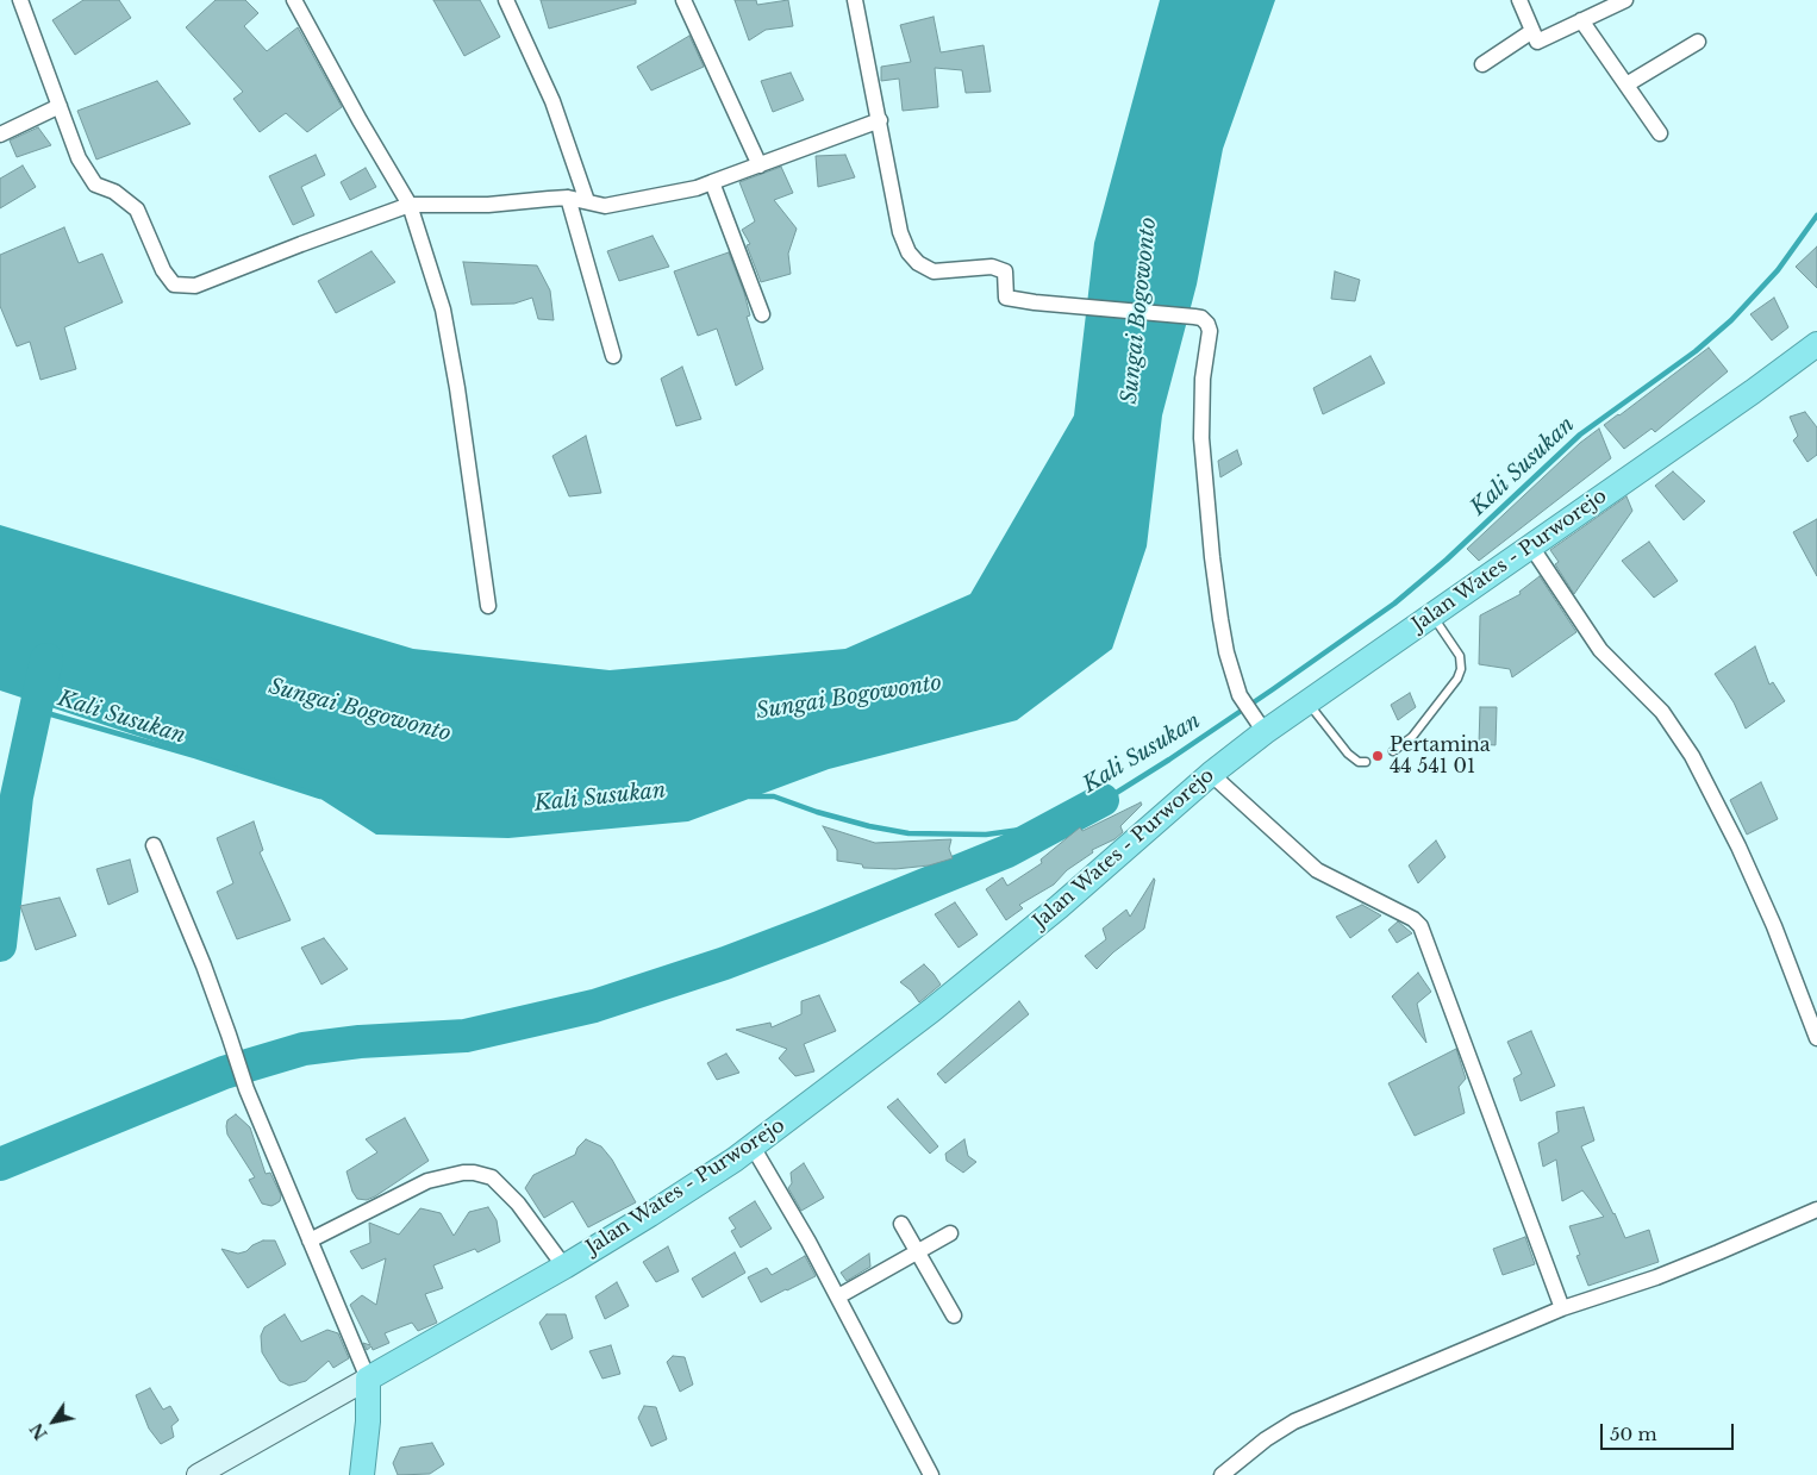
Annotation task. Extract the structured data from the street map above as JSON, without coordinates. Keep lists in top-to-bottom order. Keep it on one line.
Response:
{"streets":{"highway":["Jalan Wates - Purworejo"]},"water":["Sungai Bogowonto","Kali Susukan"],"places":["Pertamina 44 541 01"],"scale_bar":"50 m","north":"bottom left"}
